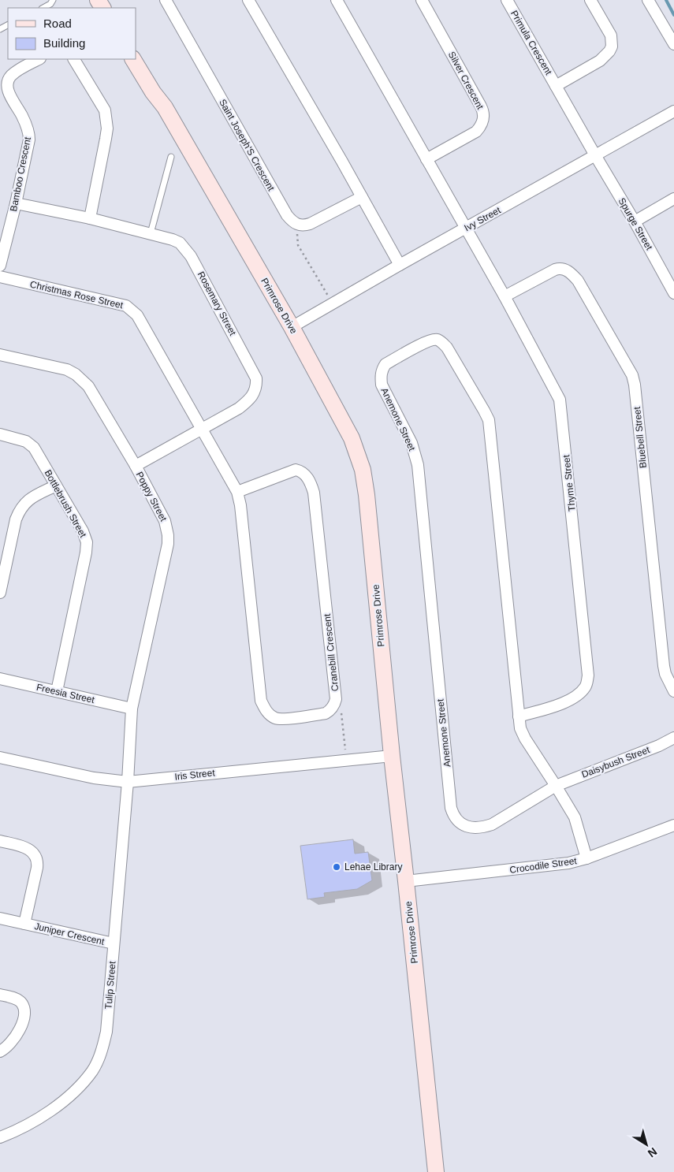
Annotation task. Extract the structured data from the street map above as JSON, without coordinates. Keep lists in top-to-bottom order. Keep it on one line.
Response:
{"streets":{"street":["Primula Crescent","Silver Crescent","Saint Joseph'S Crescent","Bamboo Crescent","Ivy Street","Spurge Street","Christmas Rose Street","Rosemary Street","Primrose Drive","Anemone Street","Bluebell Street","Thyme Street","Poppy Street","Bottlebrush Street","Cranebill Crescent","Freesia Street","Daisybush Street","Iris Street","Crocodile Street","Juniper Crescent","Tulip Street"]},"crossings":[["Primula Crescent","Ivy Street"],["Primula Crescent","Spurge Street"],["Bamboo Crescent","Rosemary Street"],["Ivy Street","Spurge Street"],["Ivy Street","Primrose Drive"],["Ivy Street","Thyme Street"],["Christmas Rose Street","Rosemary Street"],["Christmas Rose Street","Cranebill Crescent"],["Rosemary Street","Poppy Street"],["Rosemary Street","Cranebill Crescent"],["Primrose Drive","Iris Street"],["Primrose Drive","Crocodile Street"],["Anemone Street","Thyme Street"],["Anemone Street","Daisybush Street"],["Anemone Street","Crocodile Street"],["Bluebell Street","Thyme Street"],["Poppy Street","Freesia Street"],["Poppy Street","Iris Street"],["Poppy Street","Tulip Street"],["Bottlebrush Street","Freesia Street"],["Iris Street","Tulip Street"],["Juniper Crescent","Tulip Street"]],"places":["Lehae Library"],"legend":["Road","Building"],"north":"bottom right"}
